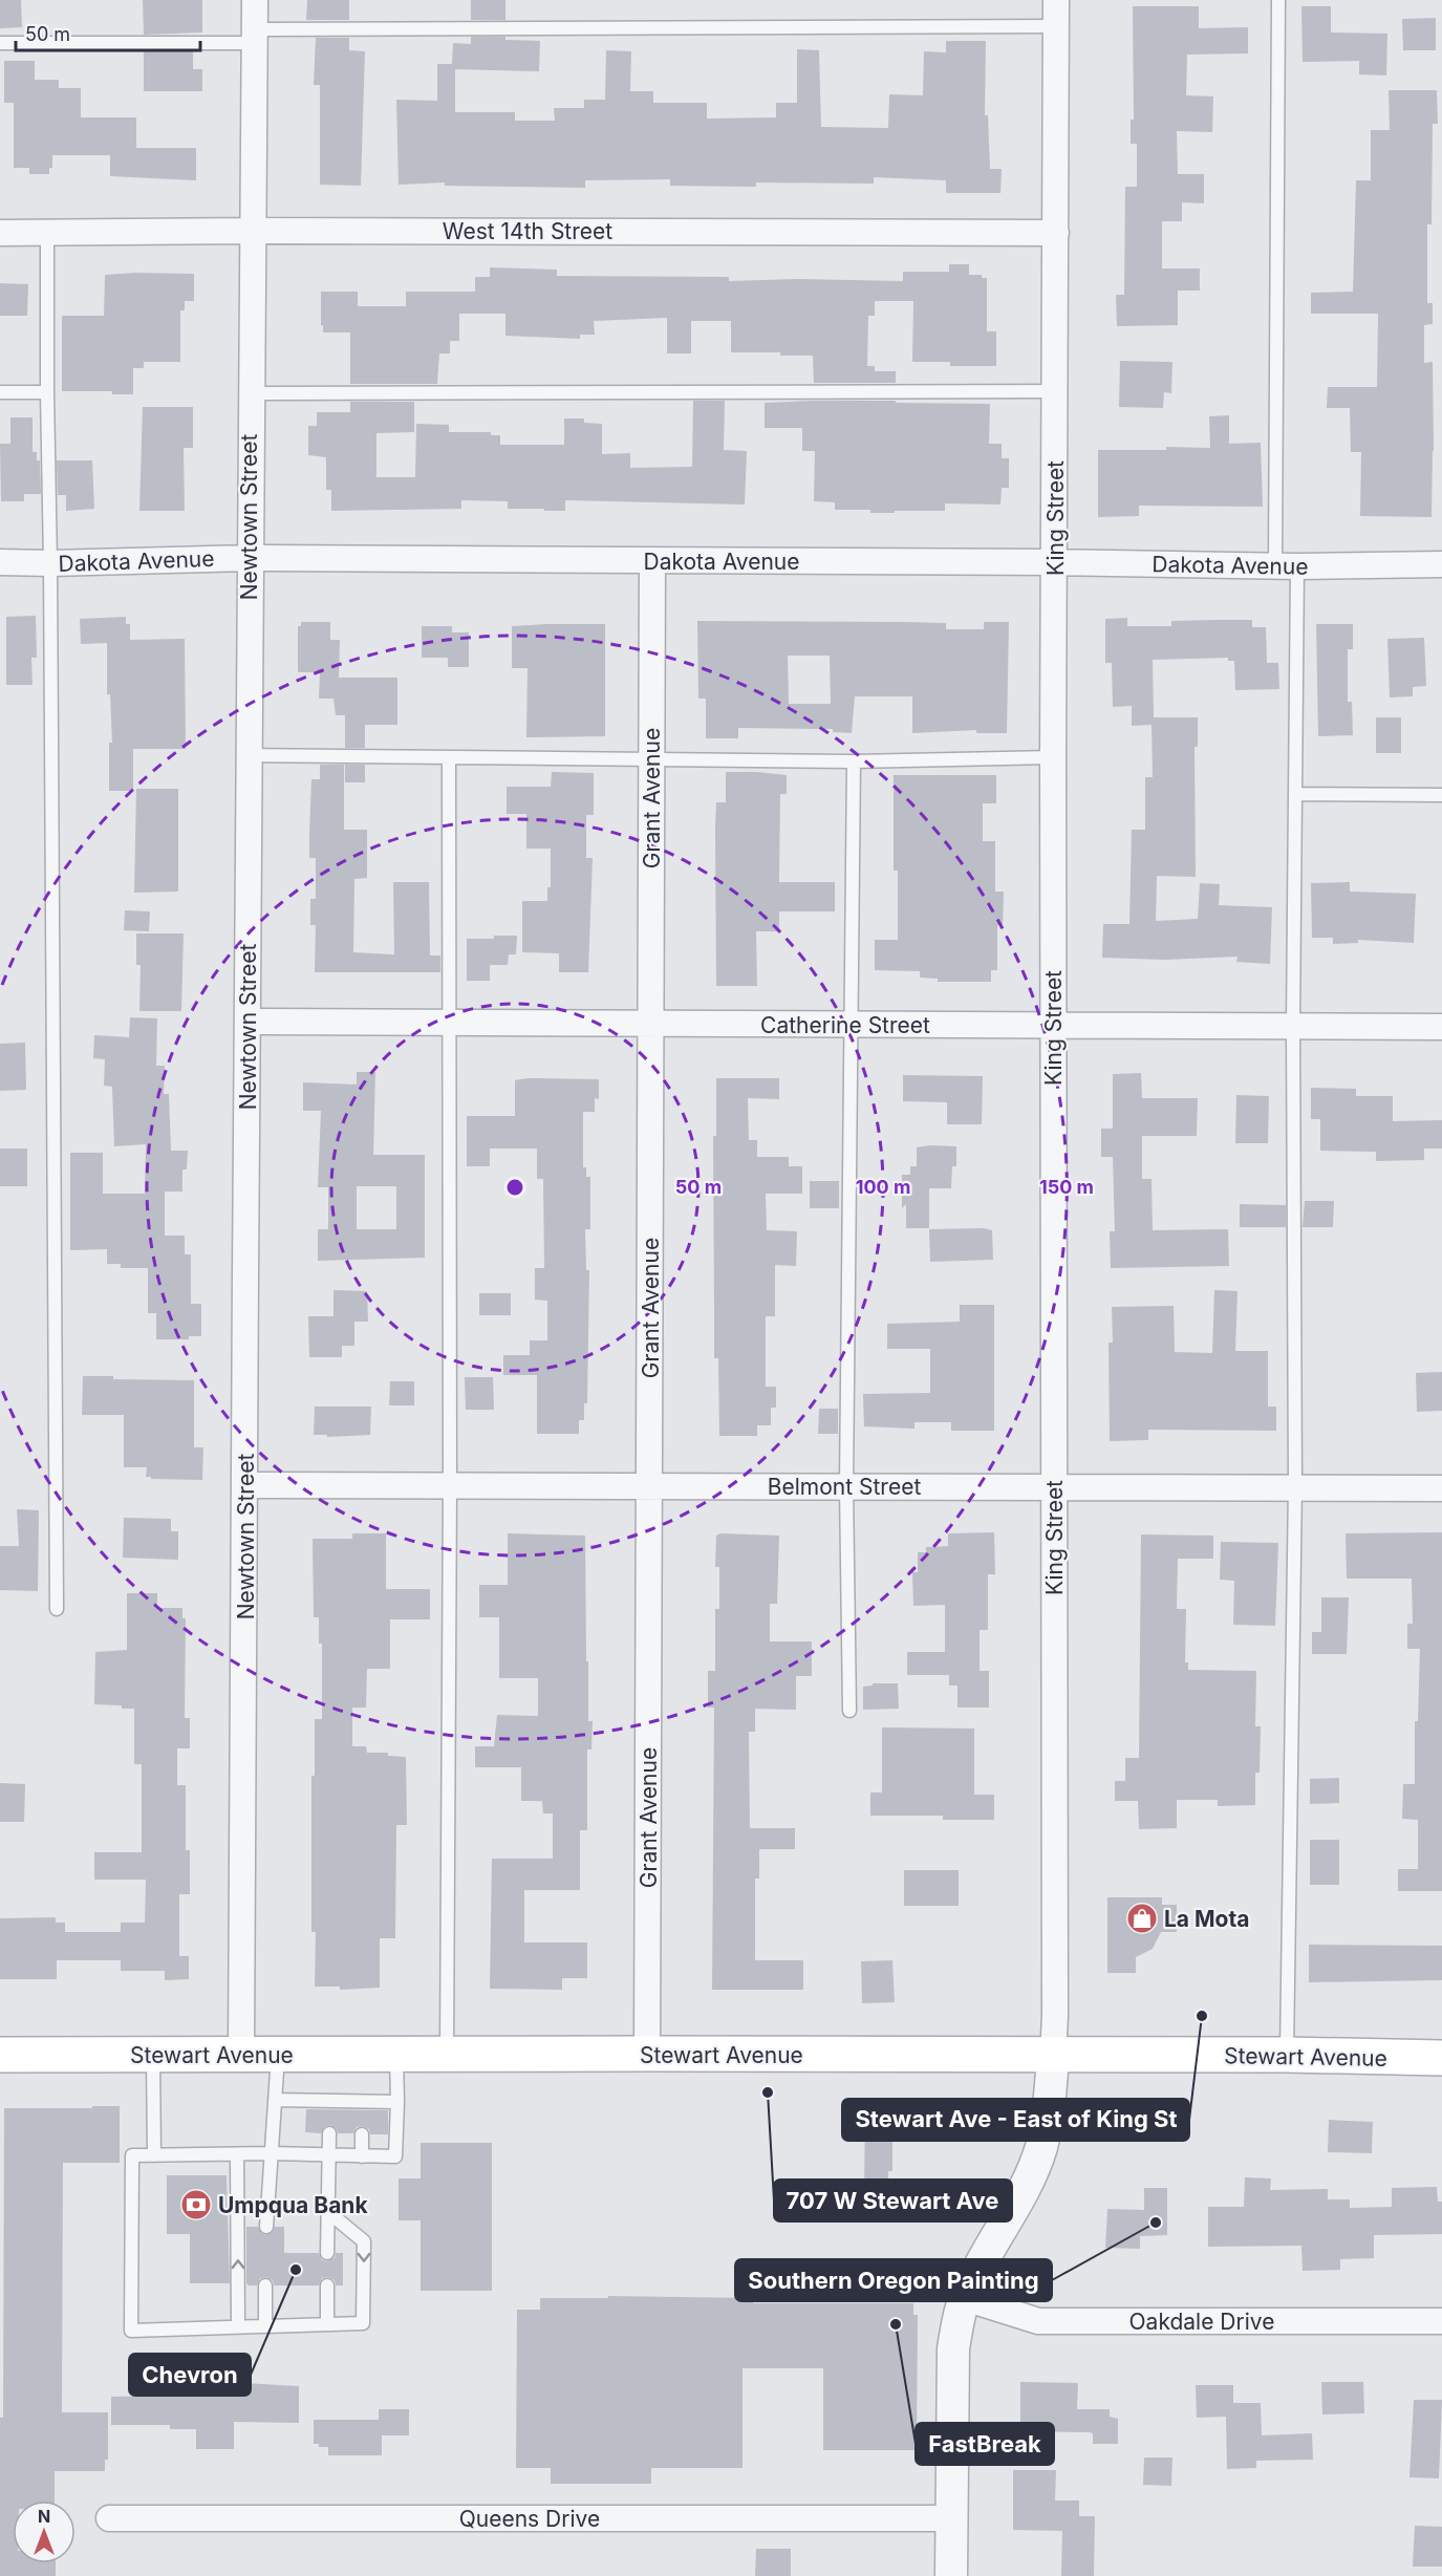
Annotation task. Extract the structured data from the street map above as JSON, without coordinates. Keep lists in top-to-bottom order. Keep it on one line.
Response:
{"streets":{"main road":["Stewart Avenue"],"street":["West 14th Street","Newtown Street","King Street","Dakota Avenue","Grant Avenue","Catherine Street","Belmont Street","Oakdale Drive","Queens Drive"]},"crossings":[["West 14th Street","Newtown Street"],["West 14th Street","King Street"],["Newtown Street","Dakota Avenue"],["Newtown Street","Catherine Street"],["Newtown Street","Belmont Street"],["Newtown Street","Stewart Avenue"],["King Street","Dakota Avenue"],["King Street","Catherine Street"],["King Street","Belmont Street"],["King Street","Stewart Avenue"],["Dakota Avenue","Grant Avenue"],["Grant Avenue","Catherine Street"],["Grant Avenue","Belmont Street"],["Grant Avenue","Stewart Avenue"]],"places":{"shop":["La Mota"],"other":["Stewart Ave - East of King St","707 W Stewart Ave","Southern Oregon Painting","Chevron","FastBreak"],"bank":["Umpqua Bank"]},"scale_bar":"50 m","north":"top","rings":["50 m","100 m","150 m"]}
